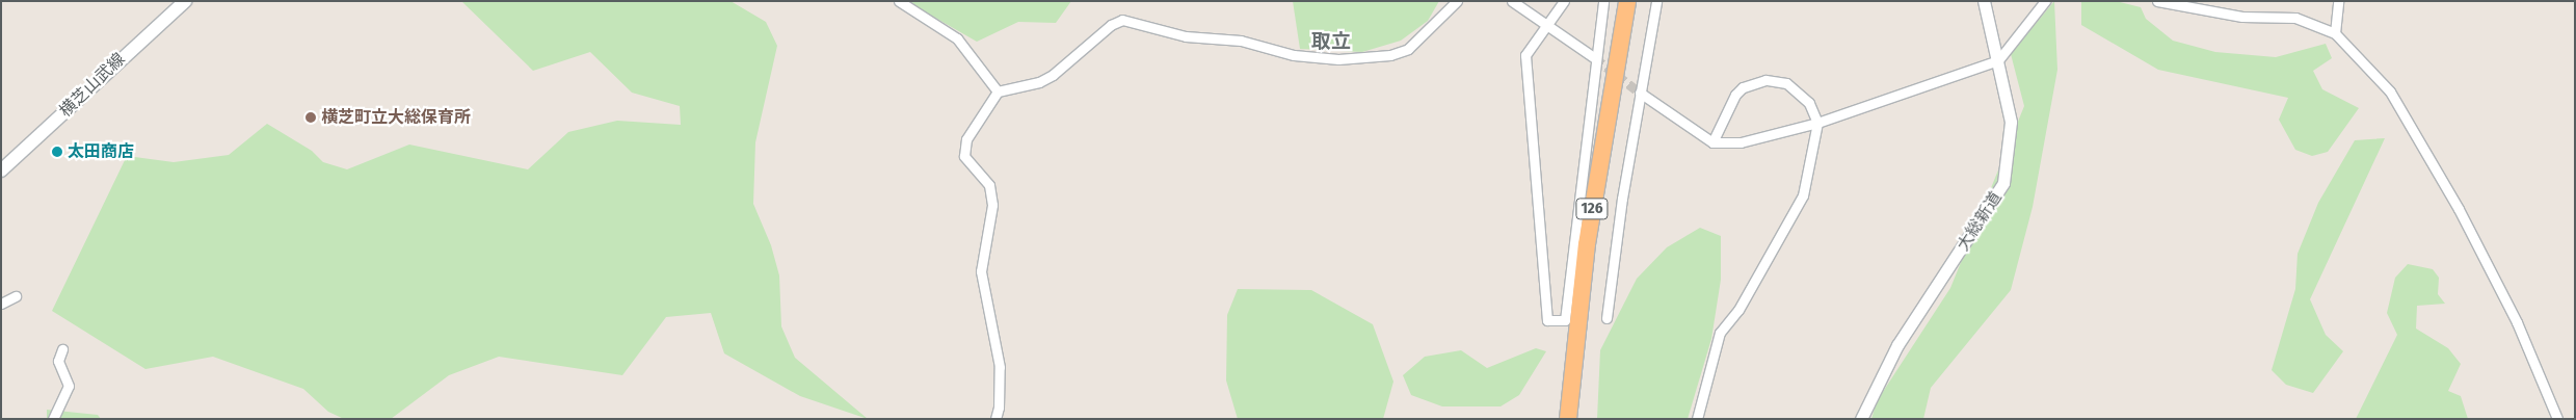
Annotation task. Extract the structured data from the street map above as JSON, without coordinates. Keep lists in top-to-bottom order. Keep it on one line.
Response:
{"streets":{"highway":["126"],"main road":["横芝山武線"],"street":["大総新道"]},"districts":["取立"],"places":["横芝町立大総保育所","太田商店"]}
